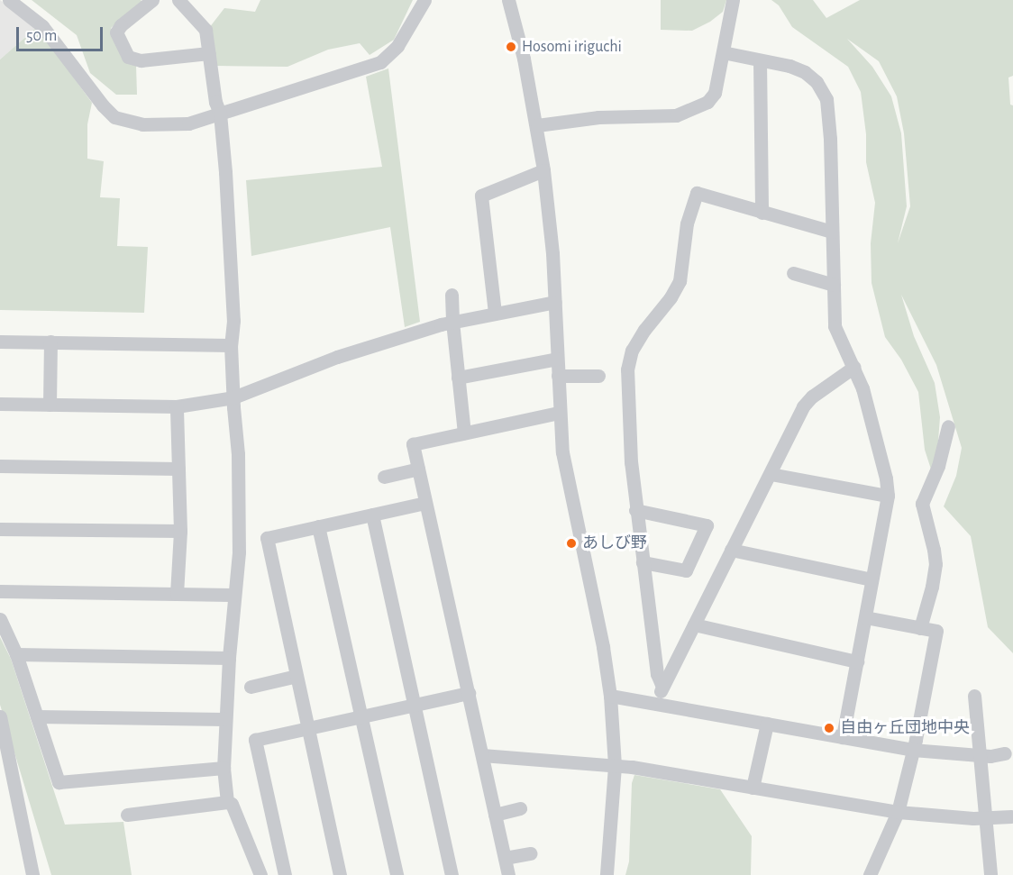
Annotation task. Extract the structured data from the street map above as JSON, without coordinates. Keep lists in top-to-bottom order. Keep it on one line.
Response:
{"places":["Hosomi iriguchi","あしび野","自由ヶ丘団地中央"],"scale_bar":"50 m"}
